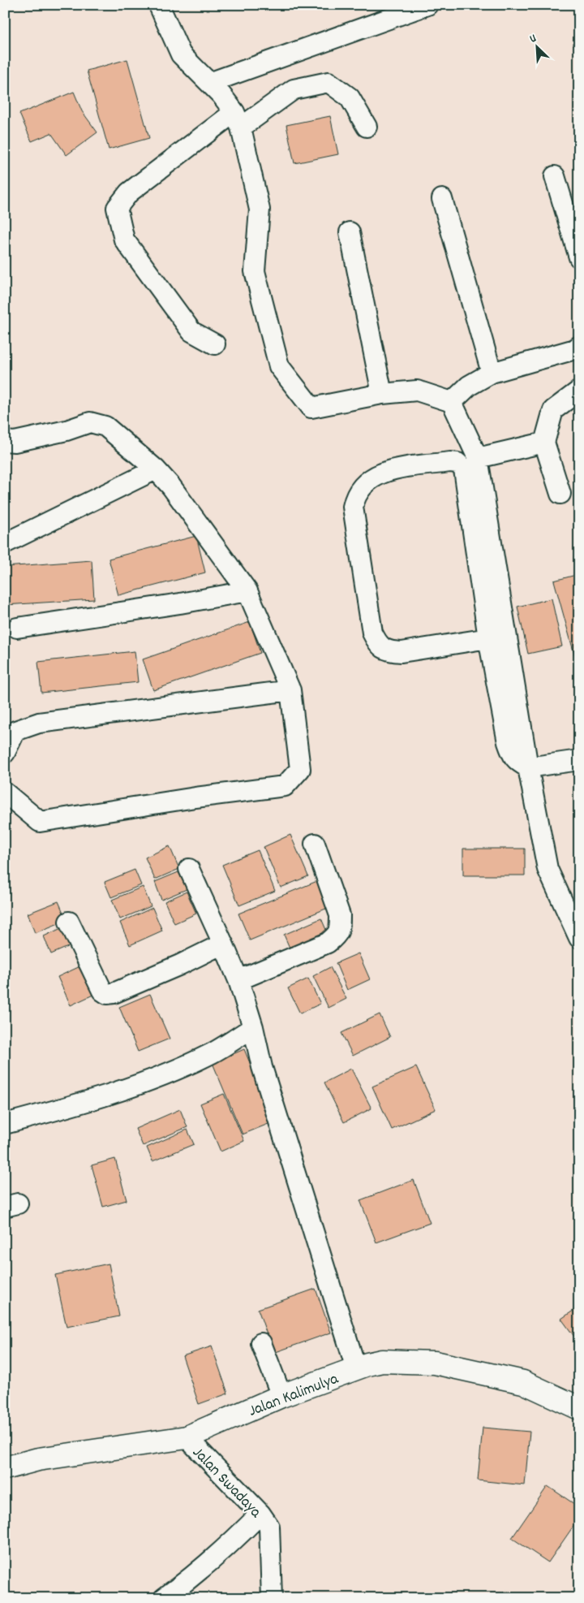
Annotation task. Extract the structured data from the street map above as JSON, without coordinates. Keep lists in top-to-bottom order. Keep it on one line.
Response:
{"streets":{"street":["Jalan Kalimulya","Jalan Swadaya"]},"crossings":[["Jalan Kalimulya","Jalan Swadaya"]],"north":"top left"}
